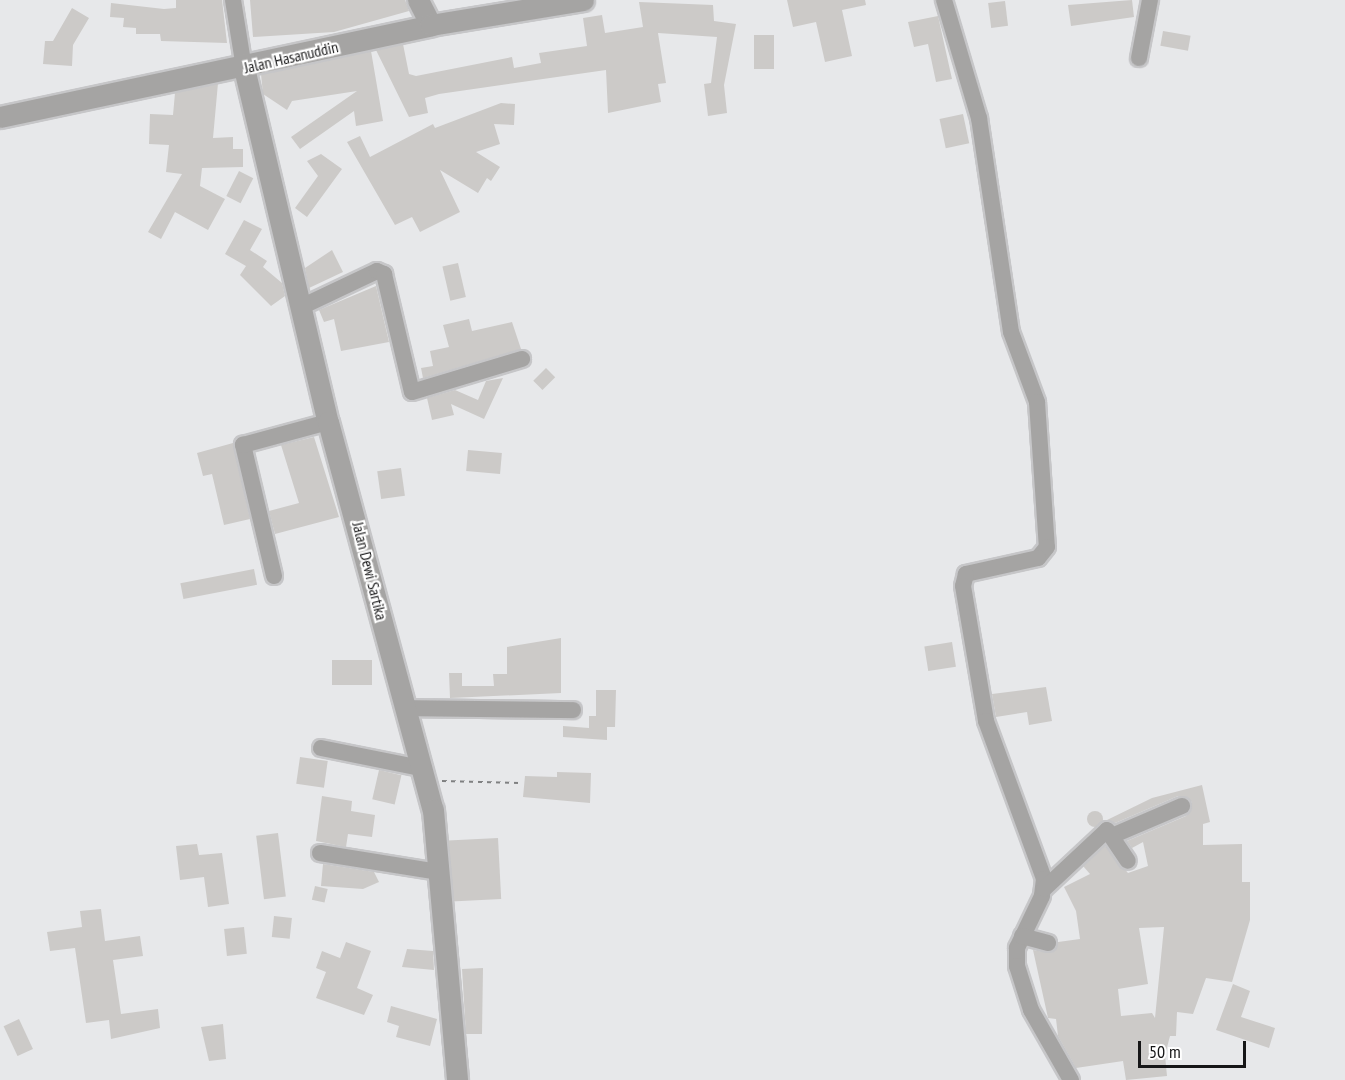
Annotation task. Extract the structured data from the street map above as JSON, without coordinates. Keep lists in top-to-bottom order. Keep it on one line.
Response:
{"streets":{"street":["Jalan Hasanuddin","Jalan Dewi Sartika"]},"crossings":[["Jalan Hasanuddin","Jalan Dewi Sartika"]],"scale_bar":"50 m"}
